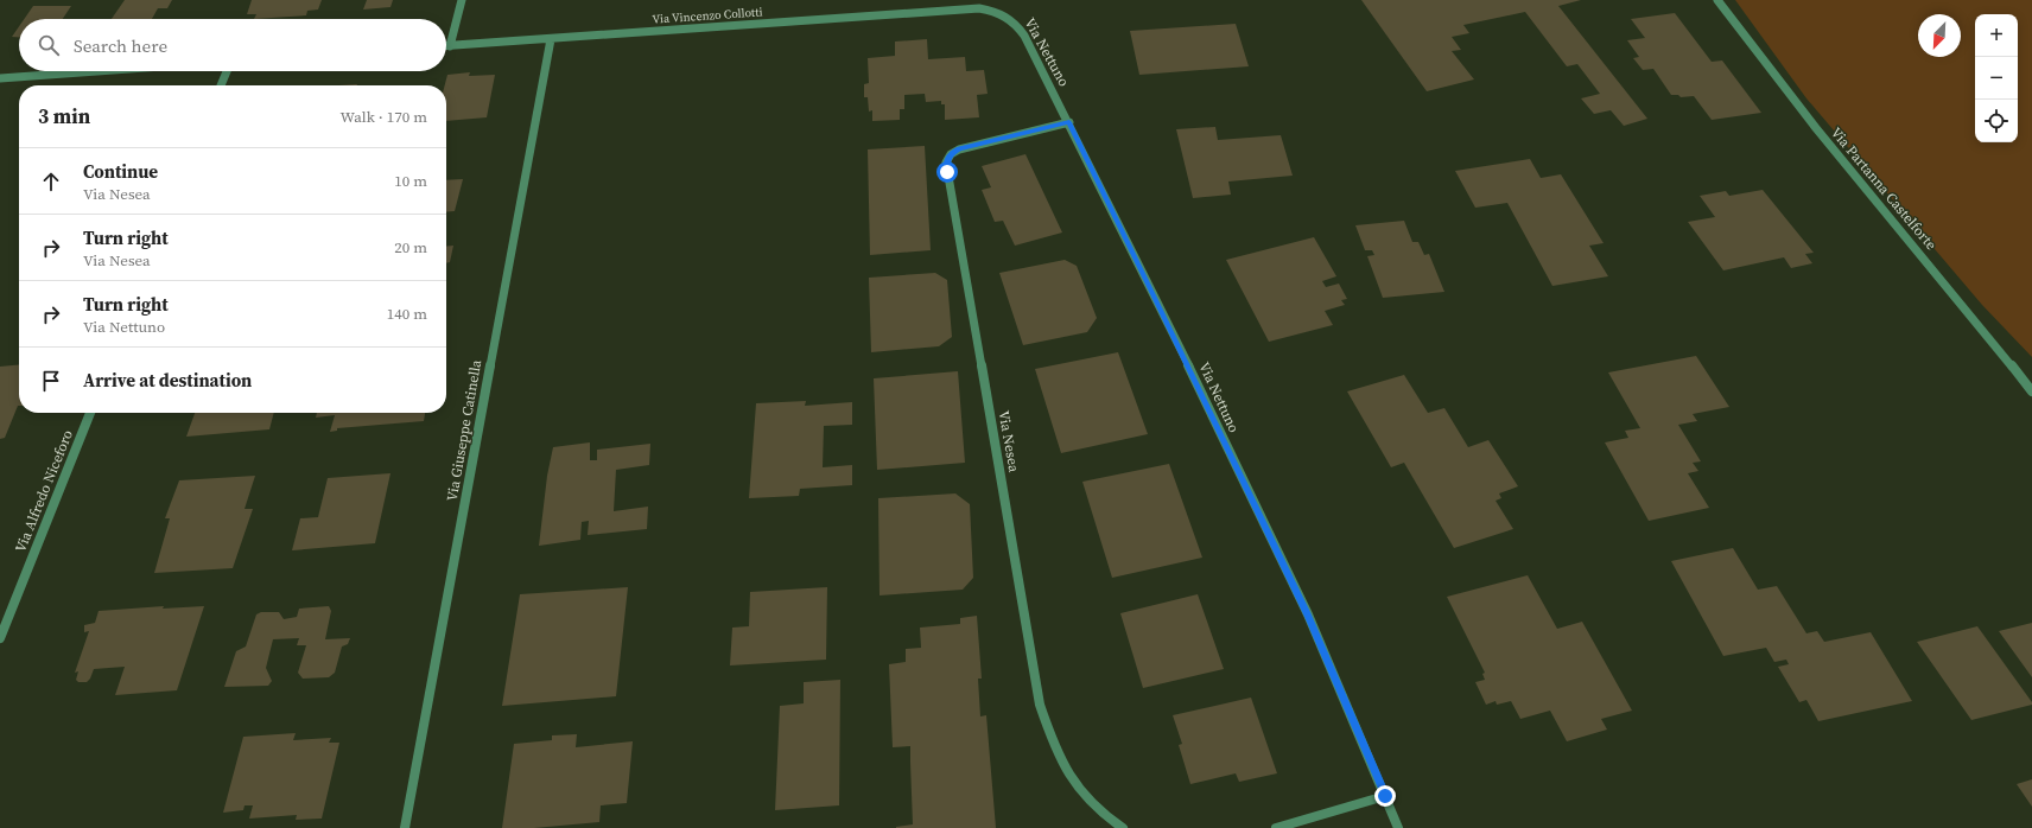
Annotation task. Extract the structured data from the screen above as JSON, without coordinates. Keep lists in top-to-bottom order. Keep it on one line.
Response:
{"streets":{"street":["Via Vincenzo Collotti","Via Nettuno","Via Partanna Castelforte","Via Giuseppe Catinella","Via Nesea","Via Alfredo Niceforo"]},"crossings":[["Via Vincenzo Collotti","Via Nettuno"],["Via Vincenzo Collotti","Via Giuseppe Catinella"],["Via Nettuno","Via Nesea"]],"north":"bottom left","page":{"map_buttons":["+","−"],"search":"Search here","heading":["3 min","Walk · 170 m"],"list":[["Continue","Via Nesea","10 m"],["Turn right","Via Nesea","20 m"],["Turn right","Via Nettuno","140 m"],"Arrive at destination"]}}
